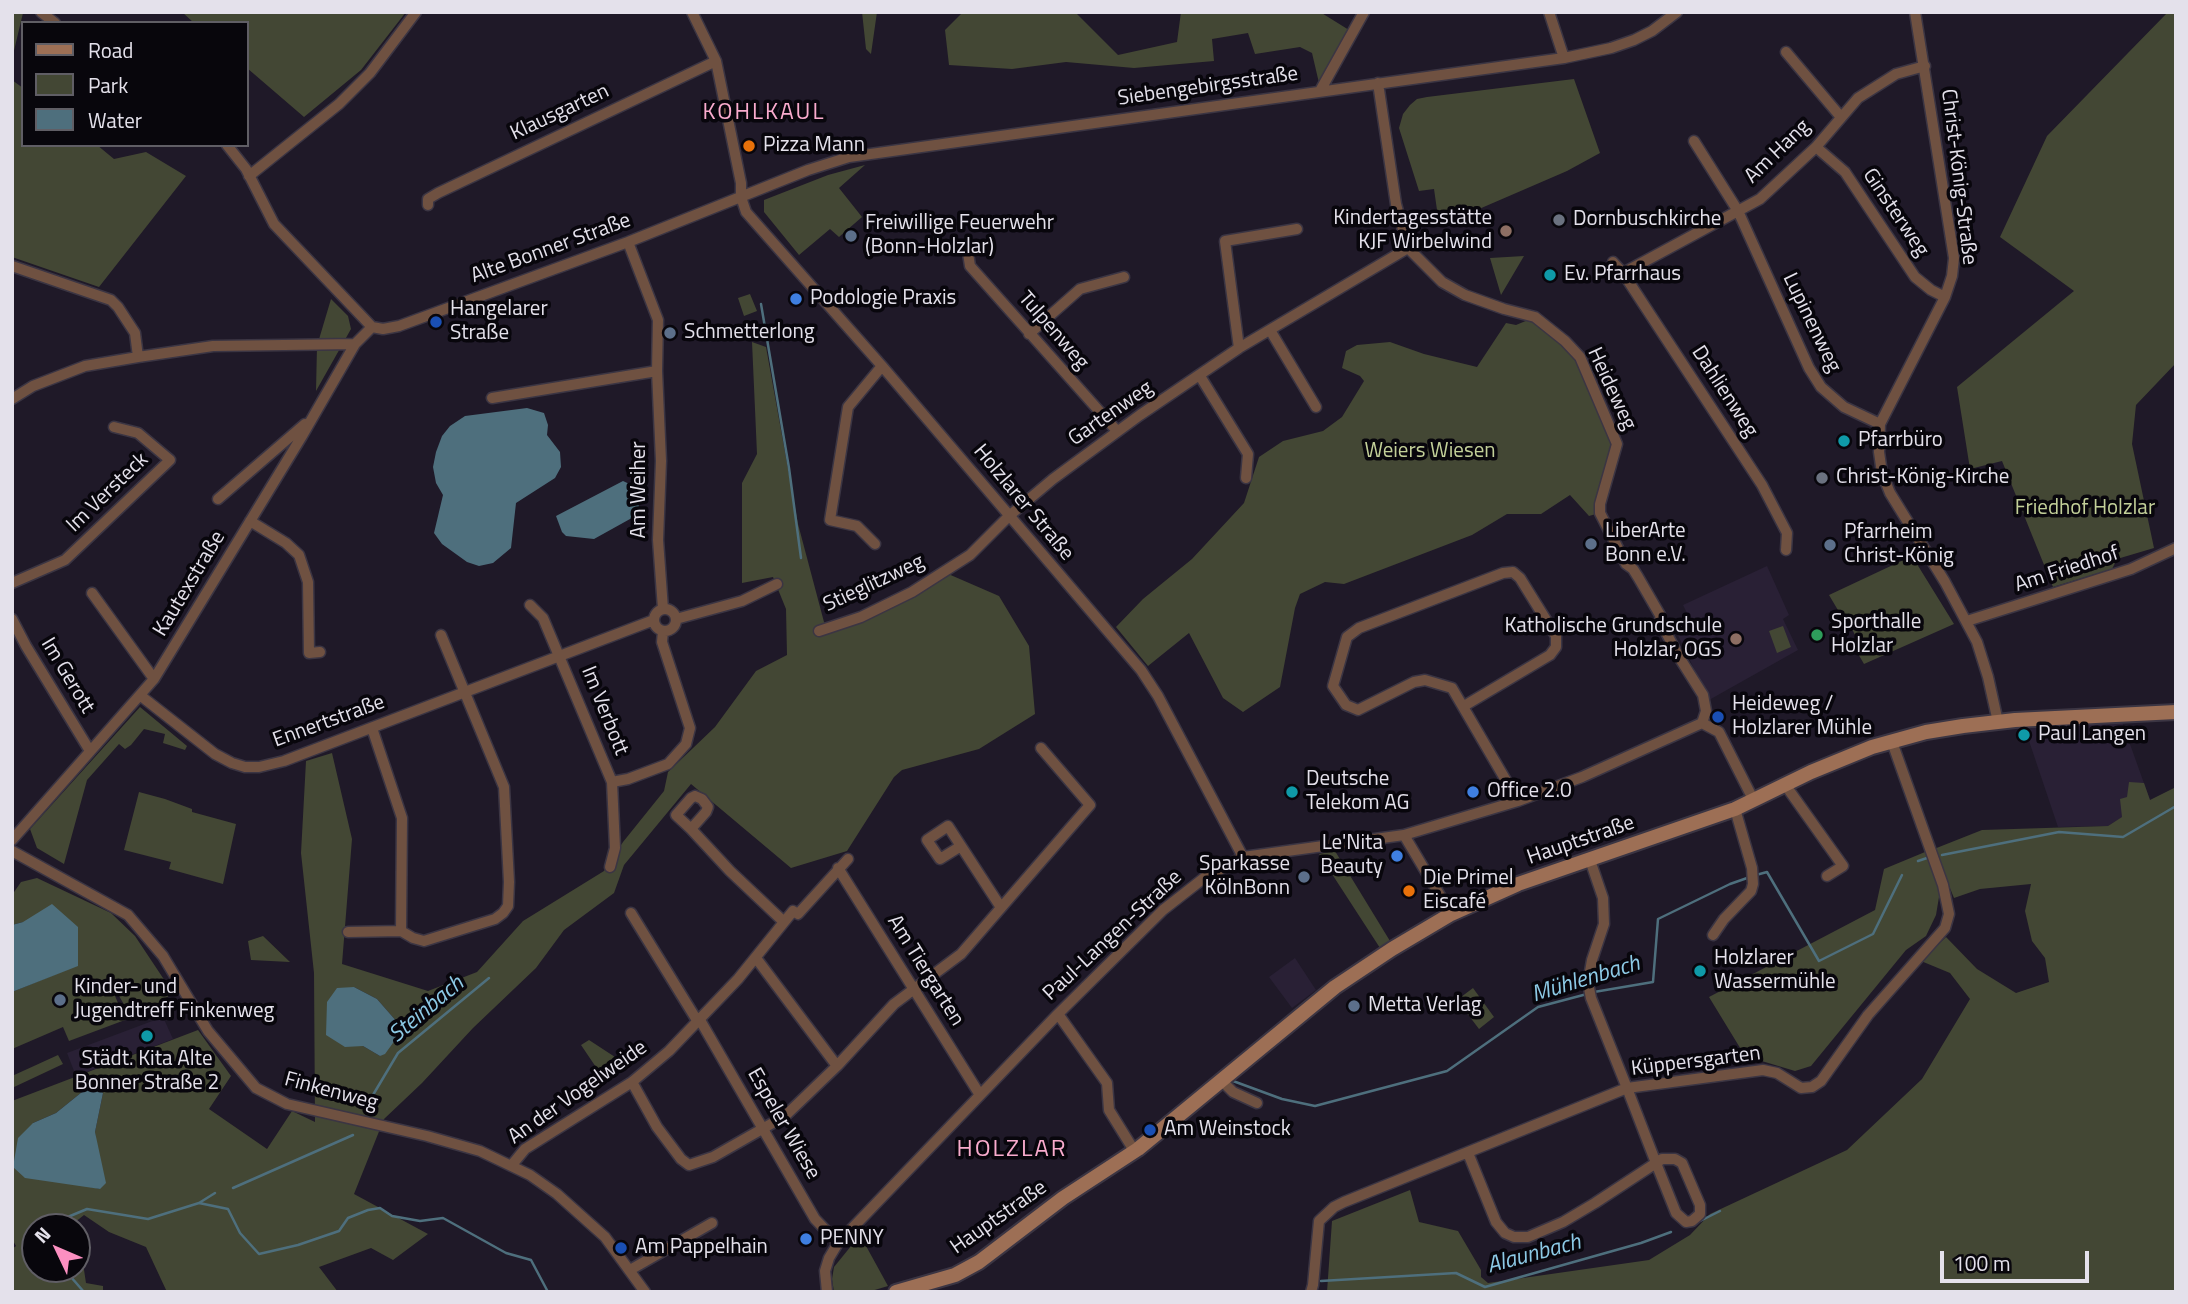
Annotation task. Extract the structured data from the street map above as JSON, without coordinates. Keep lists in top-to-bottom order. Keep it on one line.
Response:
{"streets":{"main road":["Hauptstraße"],"street":["Siebengebirgsstraße","Klausgarten","Am Hang","Christ-König-Straße","Ginsterweg","Alte Bonner Straße","Lupinenweg","Tulpenweg","Heideweg","Dahlienweg","Gartenweg","Am Weiher","Im Versteck","Holzlarer Straße","Am Friedhof","Kautexstraße","Stieglitzweg","Im Gerott","Im Verbott","Ennertstraße","Paul-Langen-Straße","Am Tiergarten","Küppersgarten","Finkenweg","An der Vogelweide","Espeler Wiese"]},"crossings":[["Siebengebirgsstraße","Alte Bonner Straße"],["Siebengebirgsstraße","Heideweg"],["Siebengebirgsstraße","Holzlarer Straße"],["Am Hang","Christ-König-Straße"],["Am Hang","Ginsterweg"],["Am Hang","Lupinenweg"],["Am Hang","Dahlienweg"],["Christ-König-Straße","Ginsterweg"],["Christ-König-Straße","Lupinenweg"],["Christ-König-Straße","Am Friedhof"],["Christ-König-Straße","Hauptstraße"],["Alte Bonner Straße","Am Weiher"],["Alte Bonner Straße","Holzlarer Straße"],["Alte Bonner Straße","Kautexstraße"],["Tulpenweg","Gartenweg"],["Heideweg","Gartenweg"],["Heideweg","Paul-Langen-Straße"],["Gartenweg","Holzlarer Straße"],["Gartenweg","Stieglitzweg"],["Am Weiher","Im Verbott"],["Am Weiher","Ennertstraße"],["Holzlarer Straße","Stieglitzweg"],["Holzlarer Straße","Paul-Langen-Straße"],["Kautexstraße","Im Gerott"],["Kautexstraße","Ennertstraße"],["Im Verbott","Ennertstraße"],["Hauptstraße","Küppersgarten"],["Paul-Langen-Straße","Am Tiergarten"],["Paul-Langen-Straße","Espeler Wiese"],["Am Tiergarten","An der Vogelweide"],["Finkenweg","An der Vogelweide"],["An der Vogelweide","Espeler Wiese"]],"districts":["KOHLKAUL","HOLZLAR"],"water":["Mühlenbach","Steinbach","Alaunbach"],"parks":["Weiers Wiesen","Friedhof Holzlar"],"places":["Pizza Mann","Dornbuschkirche","Kindertagesstätte KJF Wirbelwind","Freiwillige Feuerwehr (Bonn-Holzlar)","Ev. Pfarrhaus","Podologie Praxis","Hangelarer Straße","Schmetterlong","Pfarrbüro","Christ-König-Kirche","LiberArte Bonn e.V.","Pfarrheim Christ-König","Sporthalle Holzlar","Katholische Grundschule Holzlar, OGS","Heideweg / Holzlarer Mühle","Paul Langen","Deutsche Telekom AG","Office 2.0","Le'Nita Beauty","Sparkasse KölnBonn","Die Primel Eiscafé","Holzlarer Wassermühle","Kinder- und Jugendtreff Finkenweg","Metta Verlag","Städt. Kita Alte Bonner Straße 2","Am Weinstock","PENNY","Am Pappelhain"],"legend":["Road","Park","Water"],"scale_bar":"100 m","north":"top left"}
